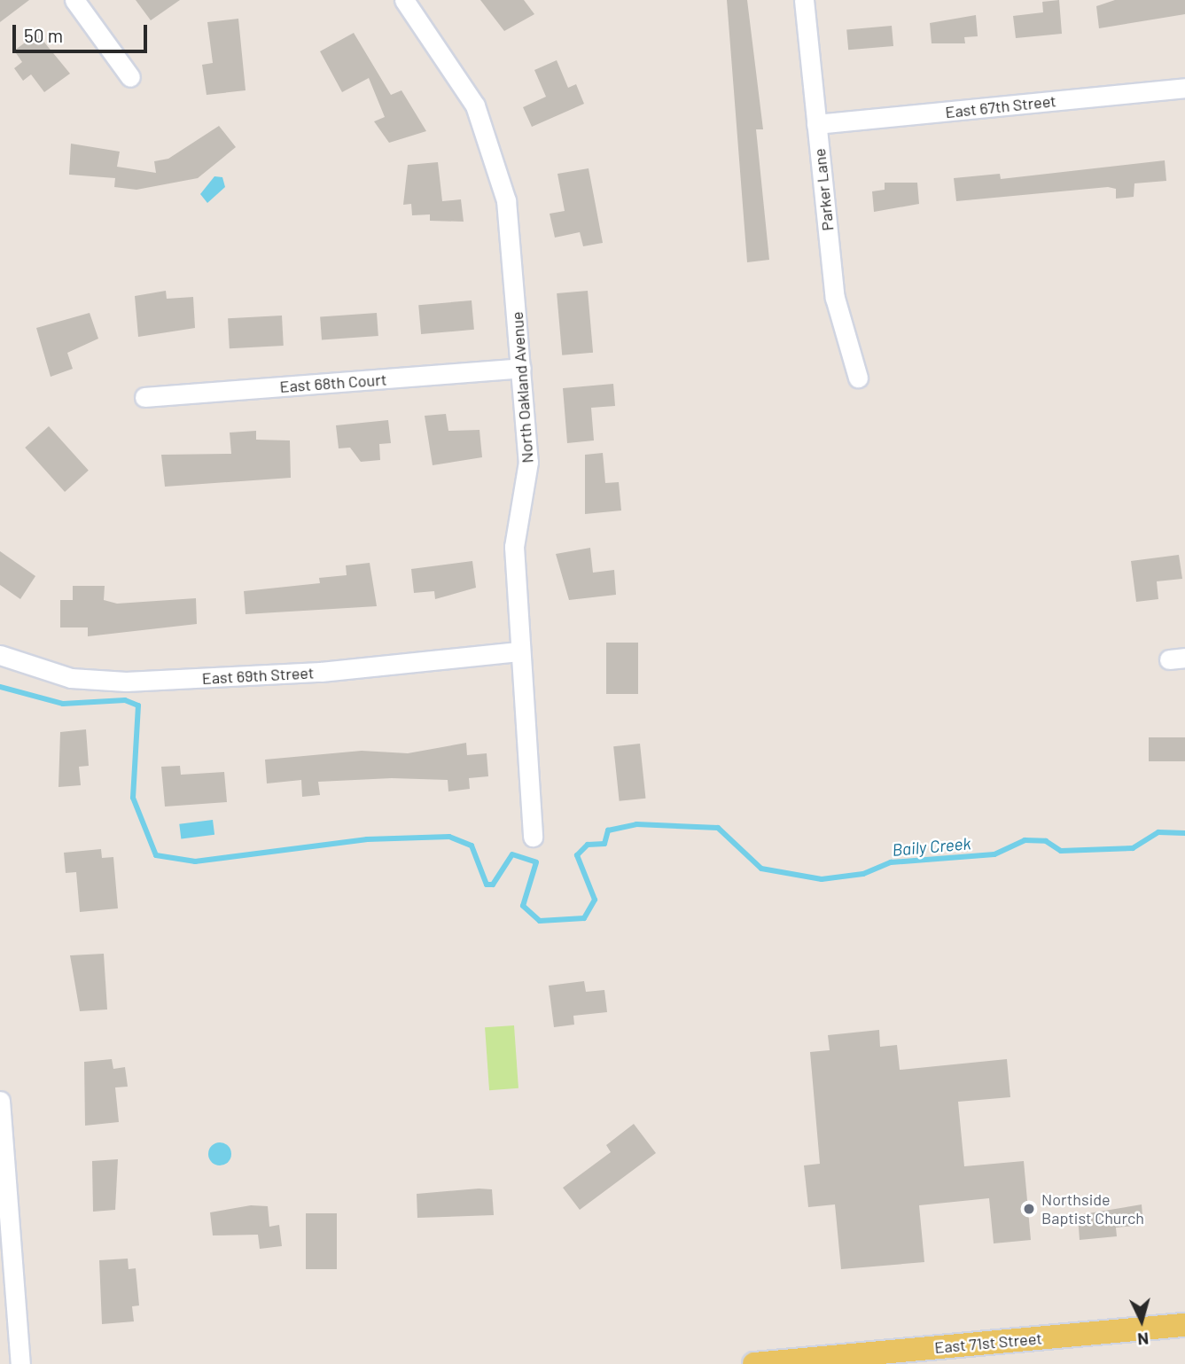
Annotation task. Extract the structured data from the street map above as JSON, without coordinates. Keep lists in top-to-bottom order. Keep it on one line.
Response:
{"streets":{"main road":["East 71st Street"],"street":["East 67th Street","Parker Lane","East 68th Court","North Oakland Avenue","East 69th Street"]},"crossings":[["East 67th Street","Parker Lane"],["East 68th Court","North Oakland Avenue"],["North Oakland Avenue","East 69th Street"]],"water":["Baily Creek"],"places":["Northside Baptist Church"],"scale_bar":"50 m","north":"bottom"}
